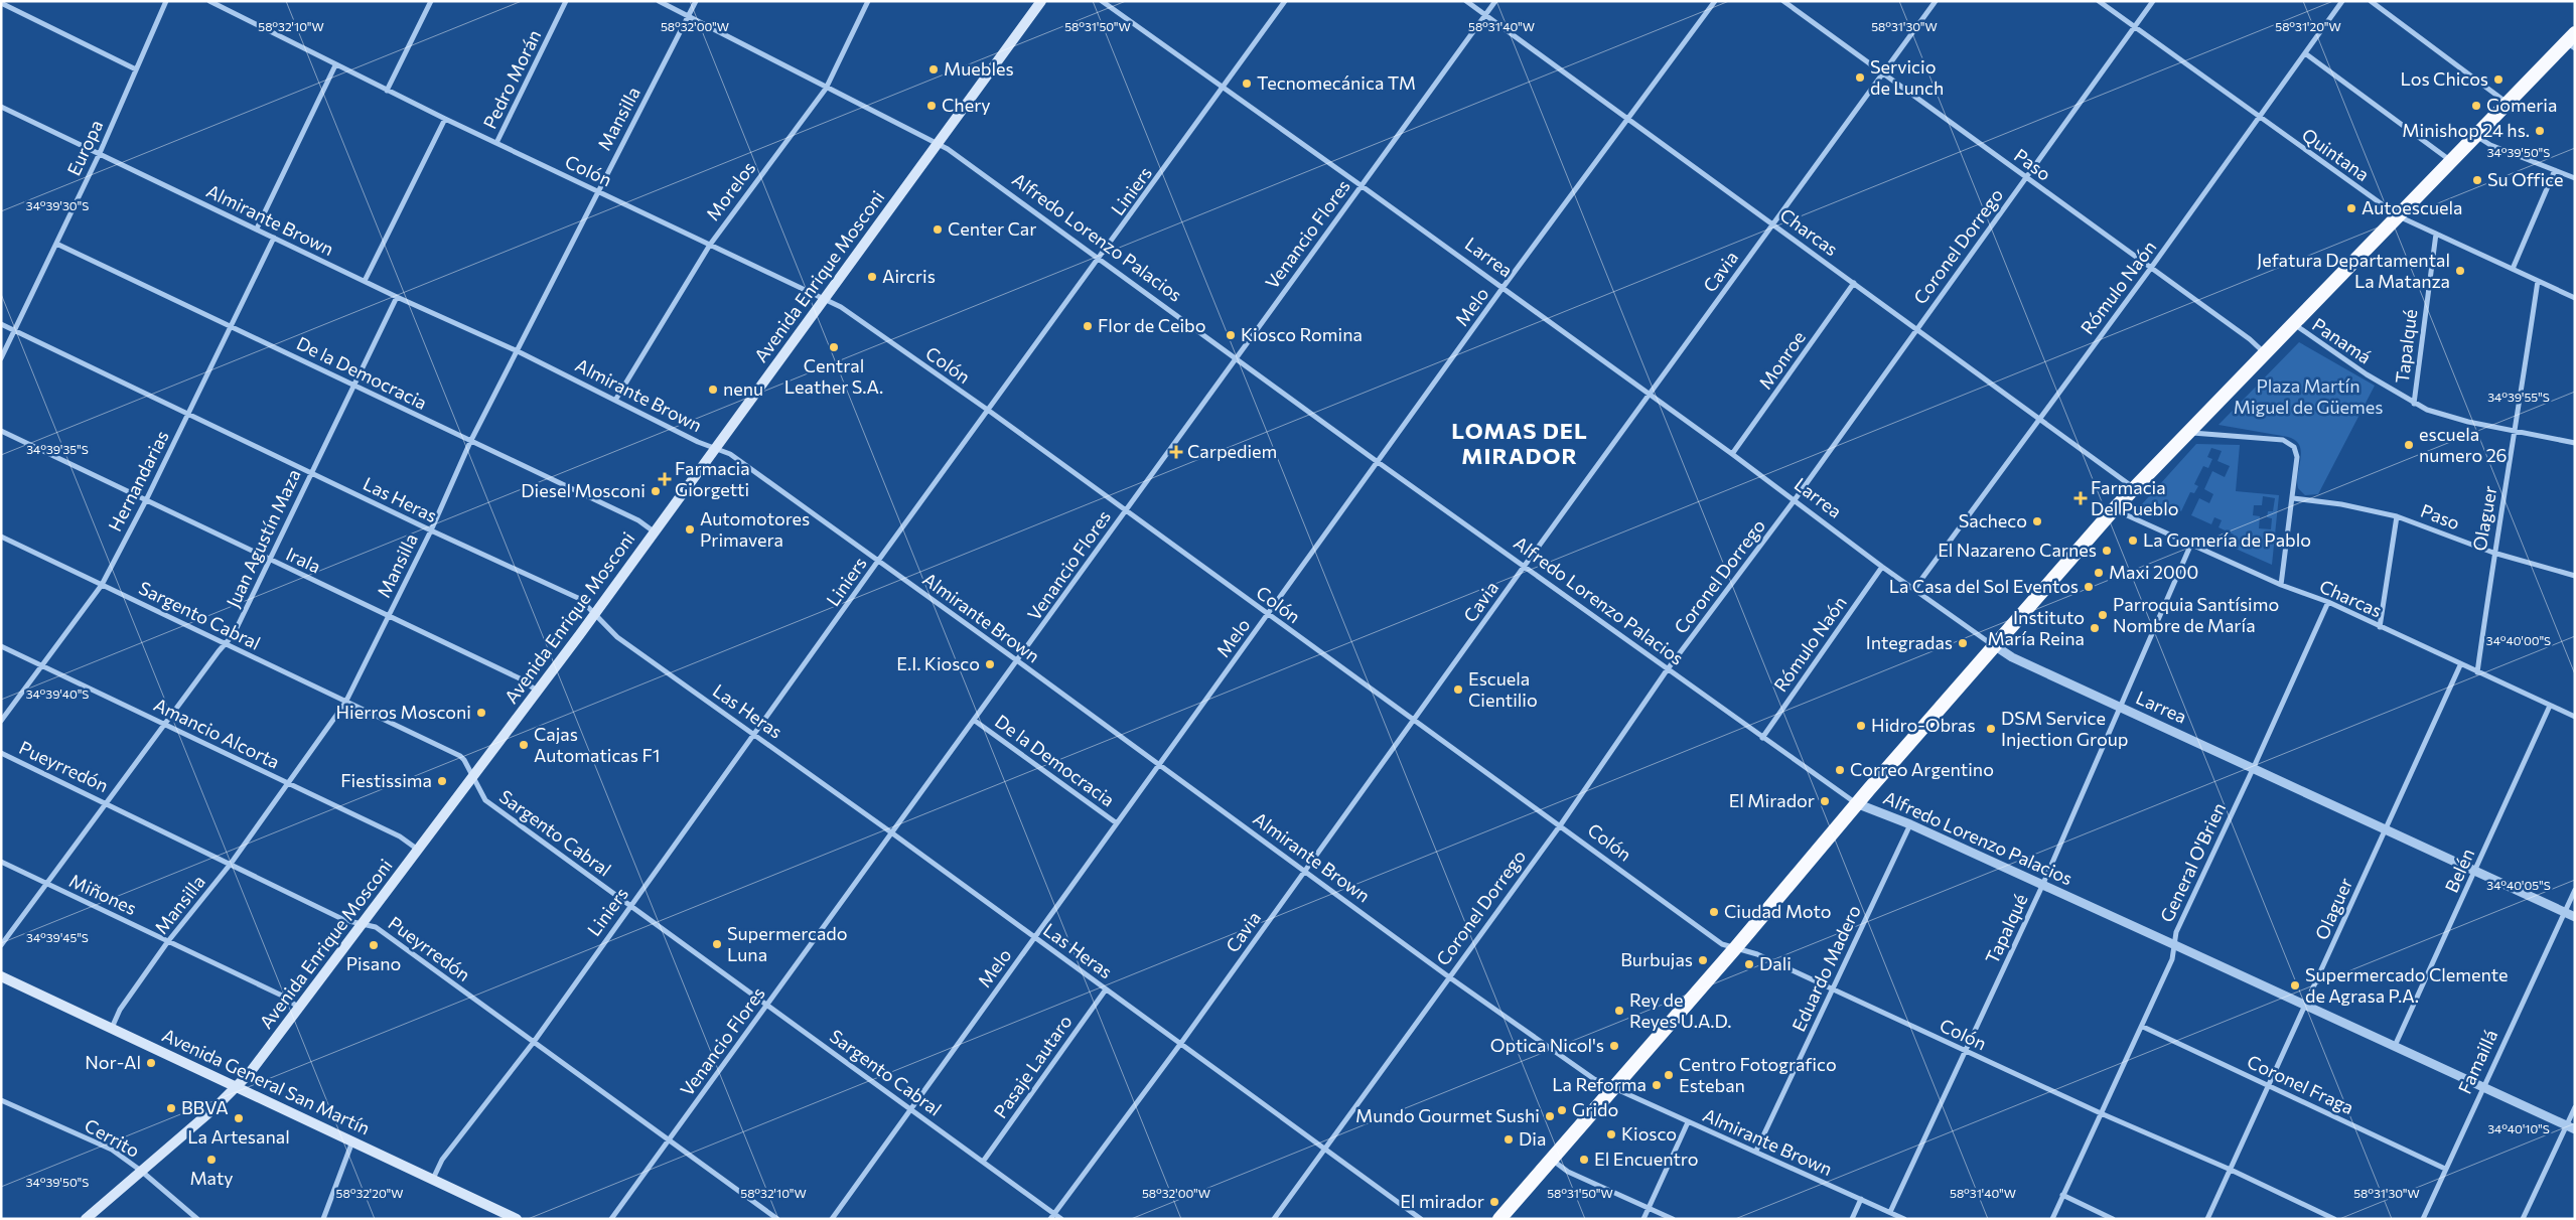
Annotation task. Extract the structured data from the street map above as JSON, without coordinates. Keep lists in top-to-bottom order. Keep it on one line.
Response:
{"streets":{"main road":["Avenida Enrique Mosconi","Avenida General San Martín"],"street":["Pedro Morán","Mansilla","Europa","Quintana","Paso","Colón","Morelos","Liniers","Almirante Brown","Charcas","Venancio Flores","Alfredo Lorenzo Palacios","Coronel Dorrego","Larrea","Cavia","Rómulo Naón","Melo","Panamá","Tapalqué","Monroe","De la Democracia","Hernandarias","Las Heras","Olaguer","Juan Agustín Maza","Irala","Sargento Cabral","Amancio Alcorta","Pueyrredón","General O'Brien","Belén","Miñones","Eduardo Madero","Famaillá","Pasaje Lautaro","Coronel Fraga","Cerrito"]},"crossings":[["Pedro Morán","Colón"],["Mansilla","Colón"],["Mansilla","Almirante Brown"],["Mansilla","Alfredo Lorenzo Palacios"],["Mansilla","De la Democracia"],["Mansilla","Las Heras"],["Mansilla","Irala"],["Mansilla","Sargento Cabral"],["Mansilla","Amancio Alcorta"],["Mansilla","Pueyrredón"],["Mansilla","Miñones"],["Mansilla","Avenida General San Martín"],["Europa","Almirante Brown"],["Europa","De la Democracia"],["Europa","Las Heras"],["Quintana","Coronel Dorrego"],["Quintana","Rómulo Naón"],["Quintana","Tapalqué"],["Quintana","Olaguer"],["Paso","Coronel Dorrego"],["Paso","Cavia"],["Paso","Rómulo Naón"],["Paso","Olaguer"],["Colón","Morelos"],["Colón","Liniers"],["Colón","Venancio Flores"],["Colón","Coronel Dorrego"],["Colón","Cavia"],["Colón","Avenida Enrique Mosconi"],["Colón","Melo"],["Colón","Tapalqué"],["Colón","Olaguer"],["Colón","General O'Brien"],["Colón","Eduardo Madero"],["Morelos","Almirante Brown"],["Morelos","Alfredo Lorenzo Palacios"],["Liniers","Almirante Brown"],["Liniers","Alfredo Lorenzo Palacios"],["Liniers","Larrea"],["Liniers","Las Heras"],["Liniers","Sargento Cabral"],["Liniers","Pueyrredón"],["Liniers","Avenida General San Martín"],["Almirante Brown","Venancio Flores"],["Almirante Brown","Coronel Dorrego"],["Almirante Brown","Cavia"],["Almirante Brown","Avenida Enrique Mosconi"],["Almirante Brown","Melo"],["Almirante Brown","Tapalqué"],["Almirante Brown","Hernandarias"],["Almirante Brown","Juan Agustín Maza"],["Almirante Brown","Eduardo Madero"],["Charcas","Venancio Flores"],["Charcas","Coronel Dorrego"],["Charcas","Cavia"],["Charcas","Rómulo Naón"],["Charcas","Melo"],["Charcas","Tapalqué"],["Charcas","Monroe"],["Charcas","Olaguer"],["Charcas","General O'Brien"],["Charcas","Belén"],["Venancio Flores","Alfredo Lorenzo Palacios"],["Venancio Flores","Larrea"],["Venancio Flores","De la Democracia"],["Venancio Flores","Las Heras"],["Venancio Flores","Sargento Cabral"],["Venancio Flores","Pueyrredón"],["Alfredo Lorenzo Palacios","Coronel Dorrego"],["Alfredo Lorenzo Palacios","Cavia"],["Alfredo Lorenzo Palacios","Avenida Enrique Mosconi"],["Alfredo Lorenzo Palacios","Rómulo Naón"],["Alfredo Lorenzo Palacios","Melo"],["Alfredo Lorenzo Palacios","Tapalqué"],["Alfredo Lorenzo Palacios","Olaguer"],["Alfredo Lorenzo Palacios","General O'Brien"],["Alfredo Lorenzo Palacios","Belén"],["Alfredo Lorenzo Palacios","Eduardo Madero"],["Alfredo Lorenzo Palacios","Famaillá"],["Coronel Dorrego","Larrea"],["Coronel Dorrego","Las Heras"],["Larrea","Cavia"],["Larrea","Rómulo Naón"],["Larrea","Melo"],["Larrea","Tapalqué"],["Larrea","Monroe"],["Larrea","Olaguer"],["Larrea","General O'Brien"],["Larrea","Belén"],["Larrea","Famaillá"],["Cavia","Las Heras"],["Cavia","Sargento Cabral"],["Avenida Enrique Mosconi","De la Democracia"],["Avenida Enrique Mosconi","Las Heras"],["Avenida Enrique Mosconi","Irala"],["Avenida Enrique Mosconi","Sargento Cabral"],["Avenida Enrique Mosconi","Amancio Alcorta"],["Avenida Enrique Mosconi","Pueyrredón"],["Avenida Enrique Mosconi","Miñones"],["Avenida Enrique Mosconi","Avenida General San Martín"],["Avenida Enrique Mosconi","Cerrito"],["Melo","De la Democracia"],["Melo","Las Heras"],["Melo","Sargento Cabral"],["Panamá","Tapalqué"],["Panamá","Olaguer"],["De la Democracia","Hernandarias"],["De la Democracia","Juan Agustín Maza"],["Hernandarias","Las Heras"],["Hernandarias","Irala"],["Hernandarias","Sargento Cabral"],["Hernandarias","Amancio Alcorta"],["Las Heras","Juan Agustín Maza"],["Las Heras","Pasaje Lautaro"],["Olaguer","Coronel Fraga"],["Juan Agustín Maza","Irala"],["Juan Agustín Maza","Sargento Cabral"],["Juan Agustín Maza","Amancio Alcorta"],["Juan Agustín Maza","Pueyrredón"],["Juan Agustín Maza","Miñones"],["Sargento Cabral","Pasaje Lautaro"],["General O'Brien","Coronel Fraga"],["Famaillá","Coronel Fraga"]],"districts":["LOMAS DEL MIRADOR"],"parks":["Plaza Martín Miguel de Güemes"],"places":{"other":["Muebles","Servicio de Lunch","Los Chicos","Tecnomecánica TM","Chery","Gomeria","Minishop 24 hs.","Su Office","Autoescuela","Center Car","Jefatura Departamental La Matanza","Aircris","Flor de Ceibo","Kiosco Romina","Central Leather S.A.","nenu","escuela numero 26","Diesel Mosconi","Sacheco","Automotores Primavera","La Gomería de Pablo","El Nazareno Carnes","Maxi 2000","La Casa del Sol Eventos","Parroquia Santísimo Nombre de María","Instituto María Reina","Integradas","E.I. Kiosco","Escuela Cientilio","Hierros Mosconi","Hidro-Obras","DSM Service Injection Group","Cajas Automaticas F1","Correo Argentino","Fiestissima","El Mirador","Ciudad Moto","Supermercado Luna","Pisano","Burbujas","Dali","Supermercado Clemente de Agrasa P.A.","Rey de Reyes U.A.D.","Optica Nicol's","Nor-Al","Centro Fotografico Esteban","La Reforma","BBVA","Grido","Mundo Gourmet Sushi","La Artesanal","Kiosco","Dia","Maty","El Encuentro","El mirador"],"health":["Carpediem","Farmacia Giorgetti","Farmacia Del Pueblo"]},"coordinates":["58°32'10\"W","58°32'00\"W","58°31'50\"W","58°31'40\"W","58°31'30\"W","58°31'20\"W","34°39'50\"S","34°39'30\"S","34°39'55\"S","34°39'35\"S","34°40'00\"S","34°39'40\"S","34°40'05\"S","34°39'45\"S","34°40'10\"S","58°32'20\"W"]}
